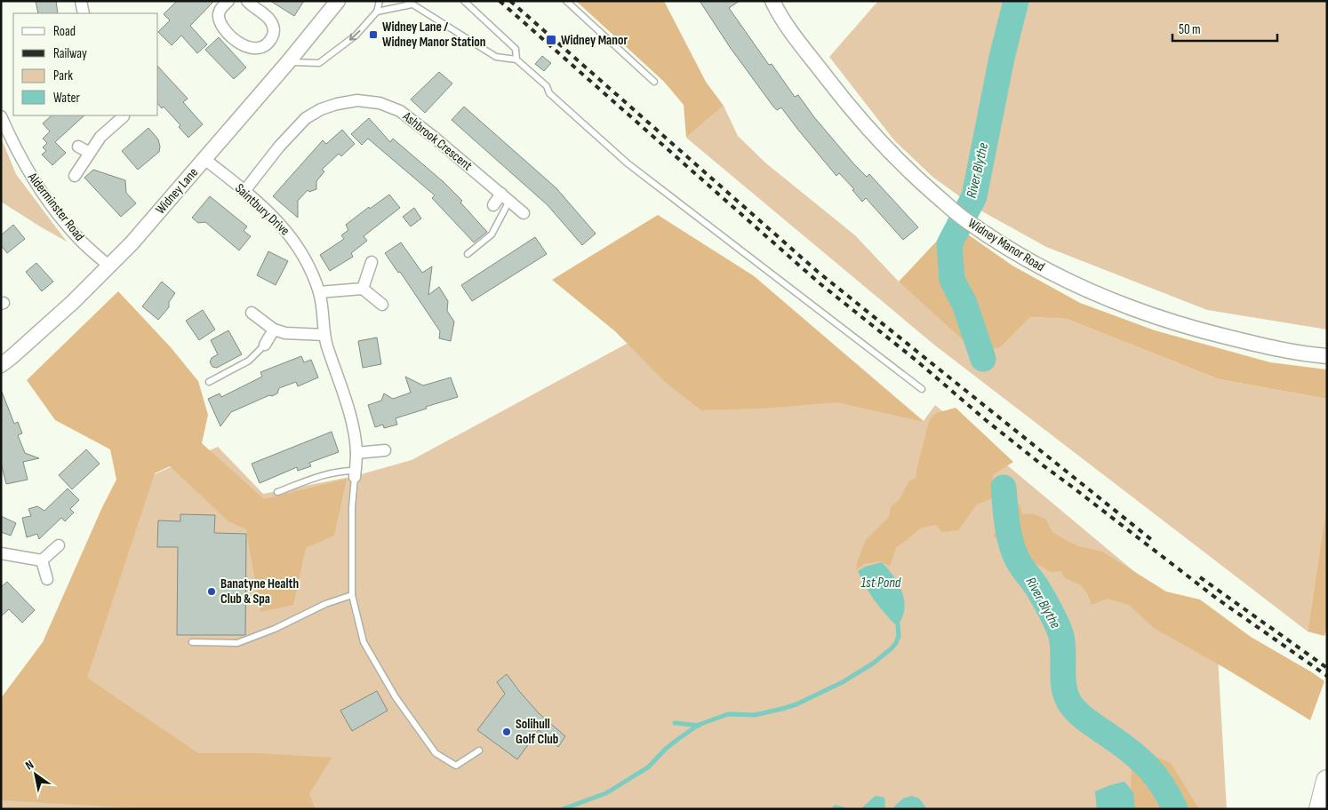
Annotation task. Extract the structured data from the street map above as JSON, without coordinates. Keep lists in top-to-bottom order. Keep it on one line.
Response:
{"streets":{"street":["Ashbrook Crescent","Widney Lane","Alderminster Road","Saintbury Drive","Widney Manor Road"]},"crossings":[["Ashbrook Crescent","Saintbury Drive"],["Widney Lane","Alderminster Road"],["Widney Lane","Saintbury Drive"]],"water":["River Blythe","1st Pond"],"places":{"transit":["Widney Lane / Widney Manor Station","Widney Manor"],"other":["Banatyne Health Club & Spa","Solihull Golf Club"]},"legend":["Road","Railway","Park","Water"],"scale_bar":"50 m","north":"top left"}
